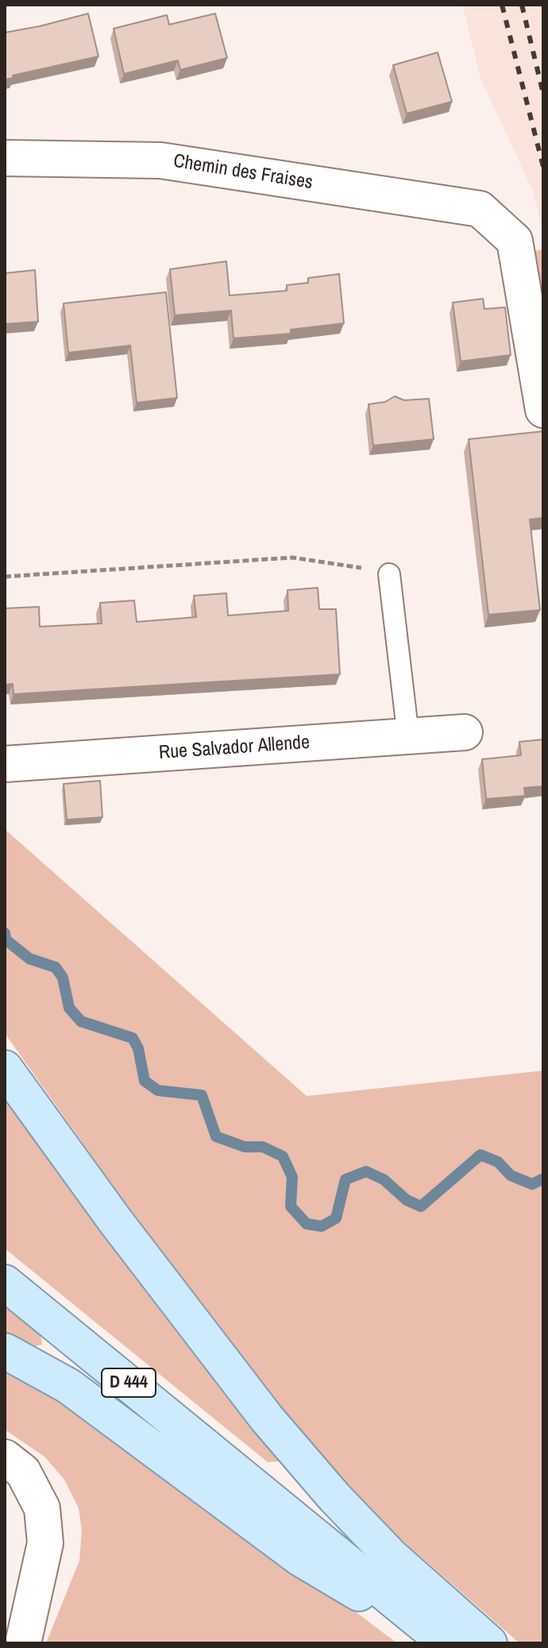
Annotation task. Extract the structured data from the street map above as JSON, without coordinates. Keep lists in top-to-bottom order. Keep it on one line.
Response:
{"streets":{"main road":["D 444"],"street":["Chemin des Fraises","Rue Salvador Allende"]}}
